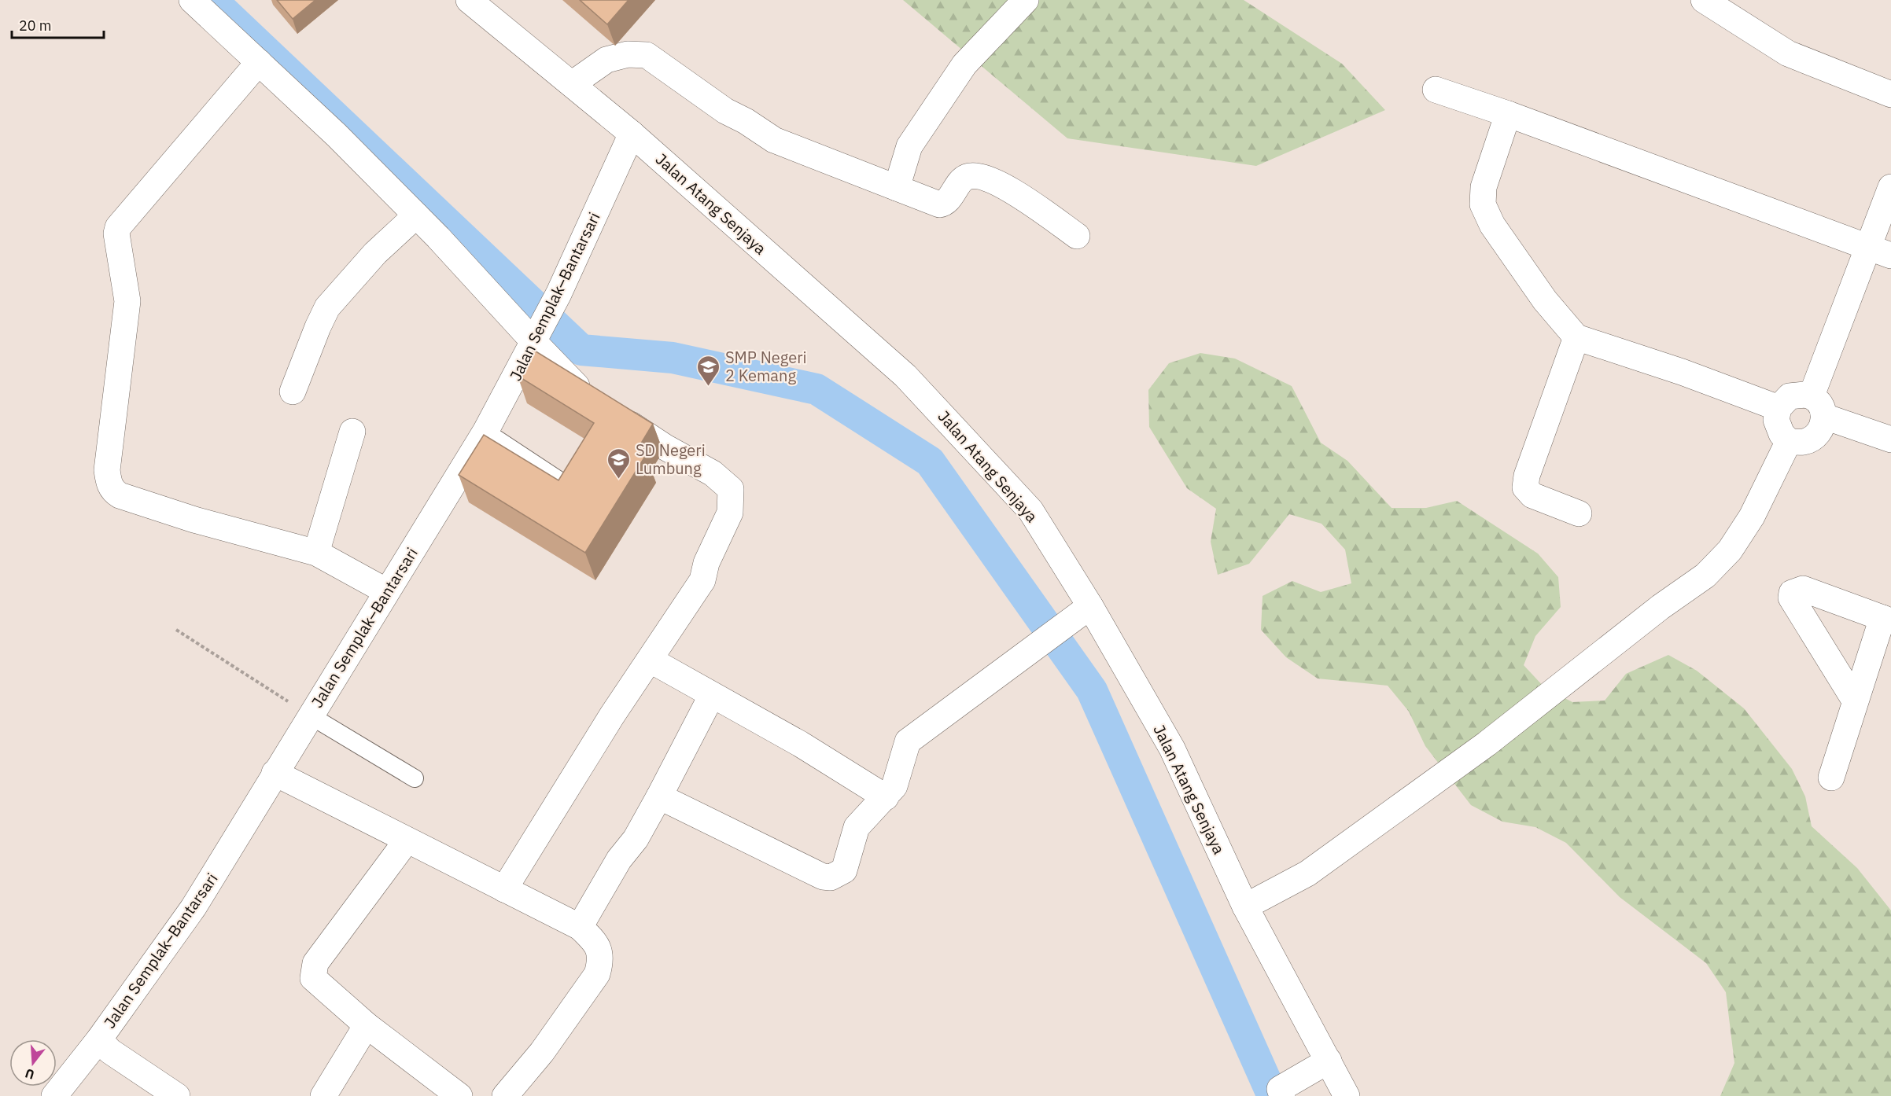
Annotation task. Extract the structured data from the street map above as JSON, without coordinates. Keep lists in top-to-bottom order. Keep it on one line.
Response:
{"streets":{"street":["Jalan Atang Senjaya","Jalan Semplak–Bantarsari"]},"crossings":[["Jalan Atang Senjaya","Jalan Semplak–Bantarsari"]],"places":{"school or university":["SMP Negeri 2 Kemang","SD Negeri Lumbung"]},"scale_bar":"20 m","north":"bottom"}
